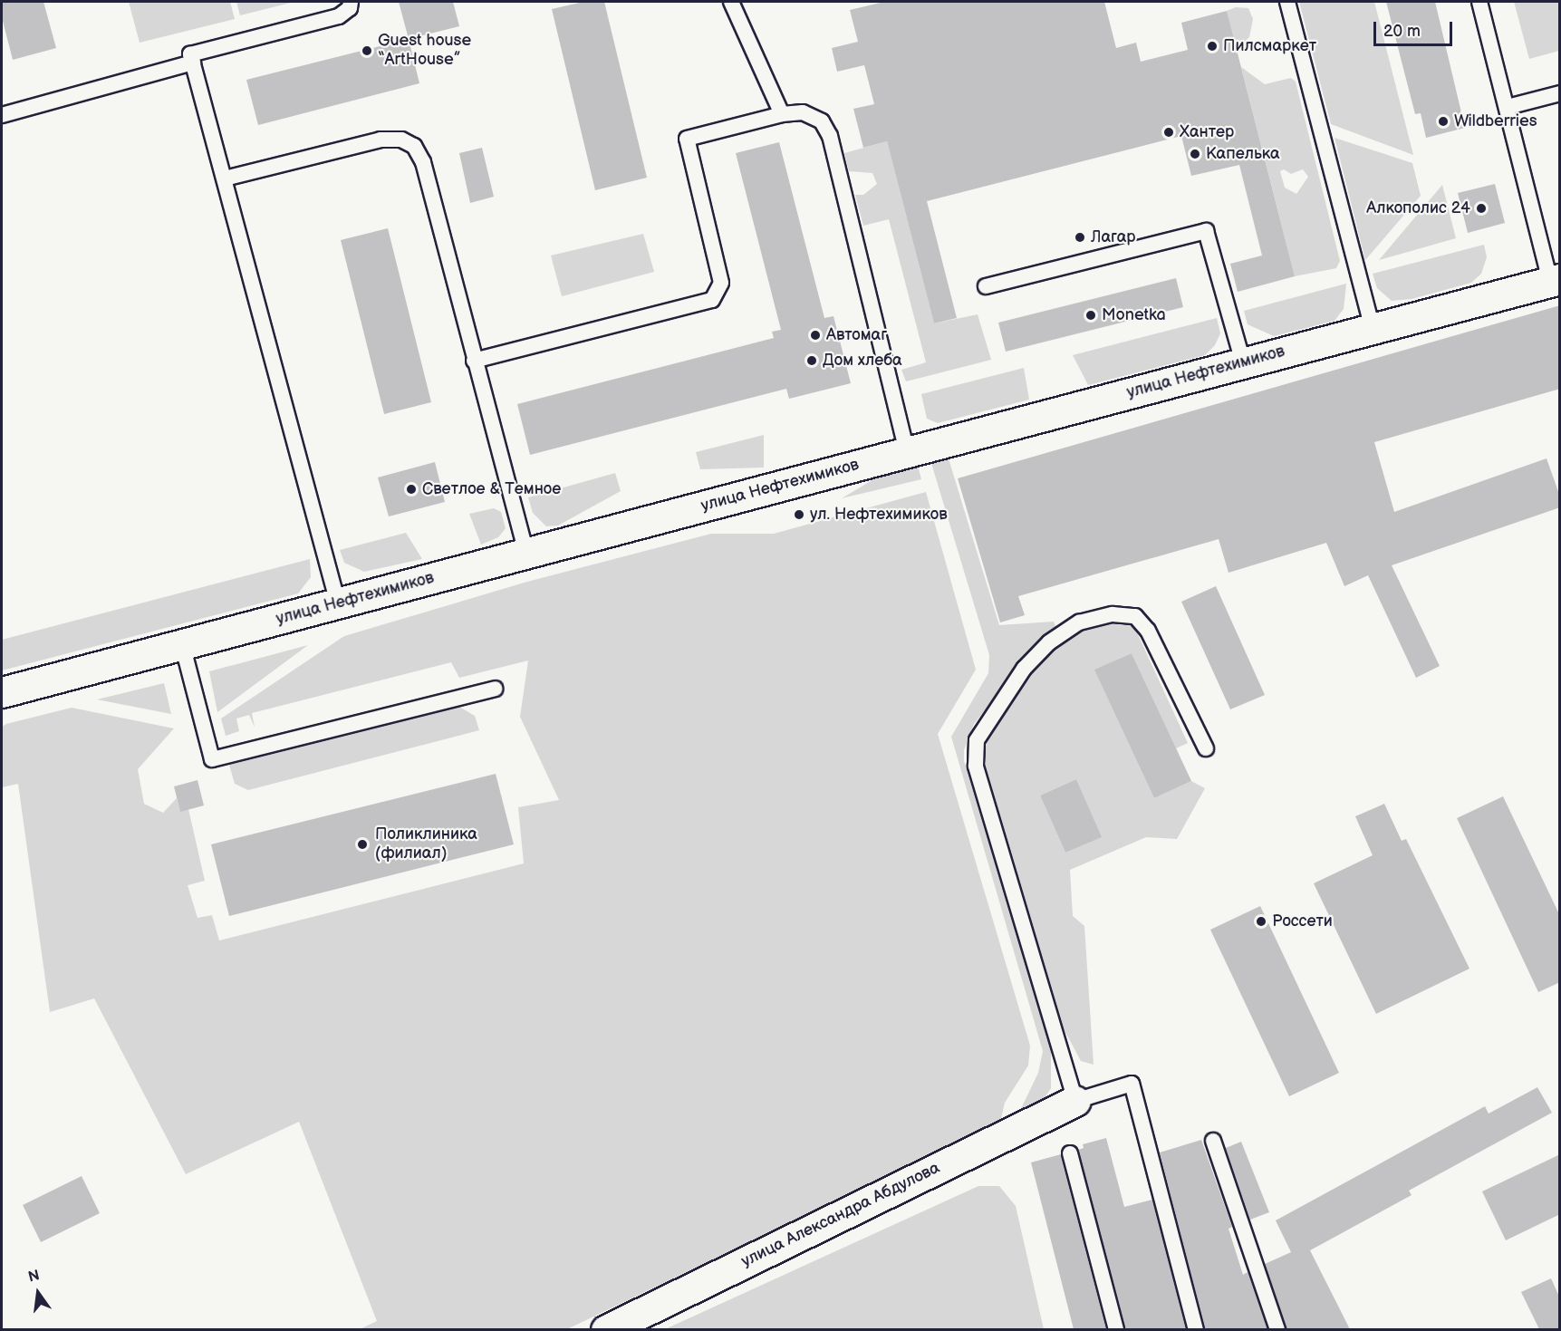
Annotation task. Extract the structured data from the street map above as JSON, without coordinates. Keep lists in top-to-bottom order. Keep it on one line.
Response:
{"streets":{"street":["улица Нефтехимиков","улица Александра Абдулова"]},"places":["Пилсмаркет","Guest house “ArtHouse”","Wildberries","Хантер","Капелька","Алкополис 24","Лагар","Monetka","Автомаг","Дом хлеба","Светлое & Темное","ул. Нефтехимиков","Поликлиника (филиал)","Россети"],"scale_bar":"20 m","north":"top"}
